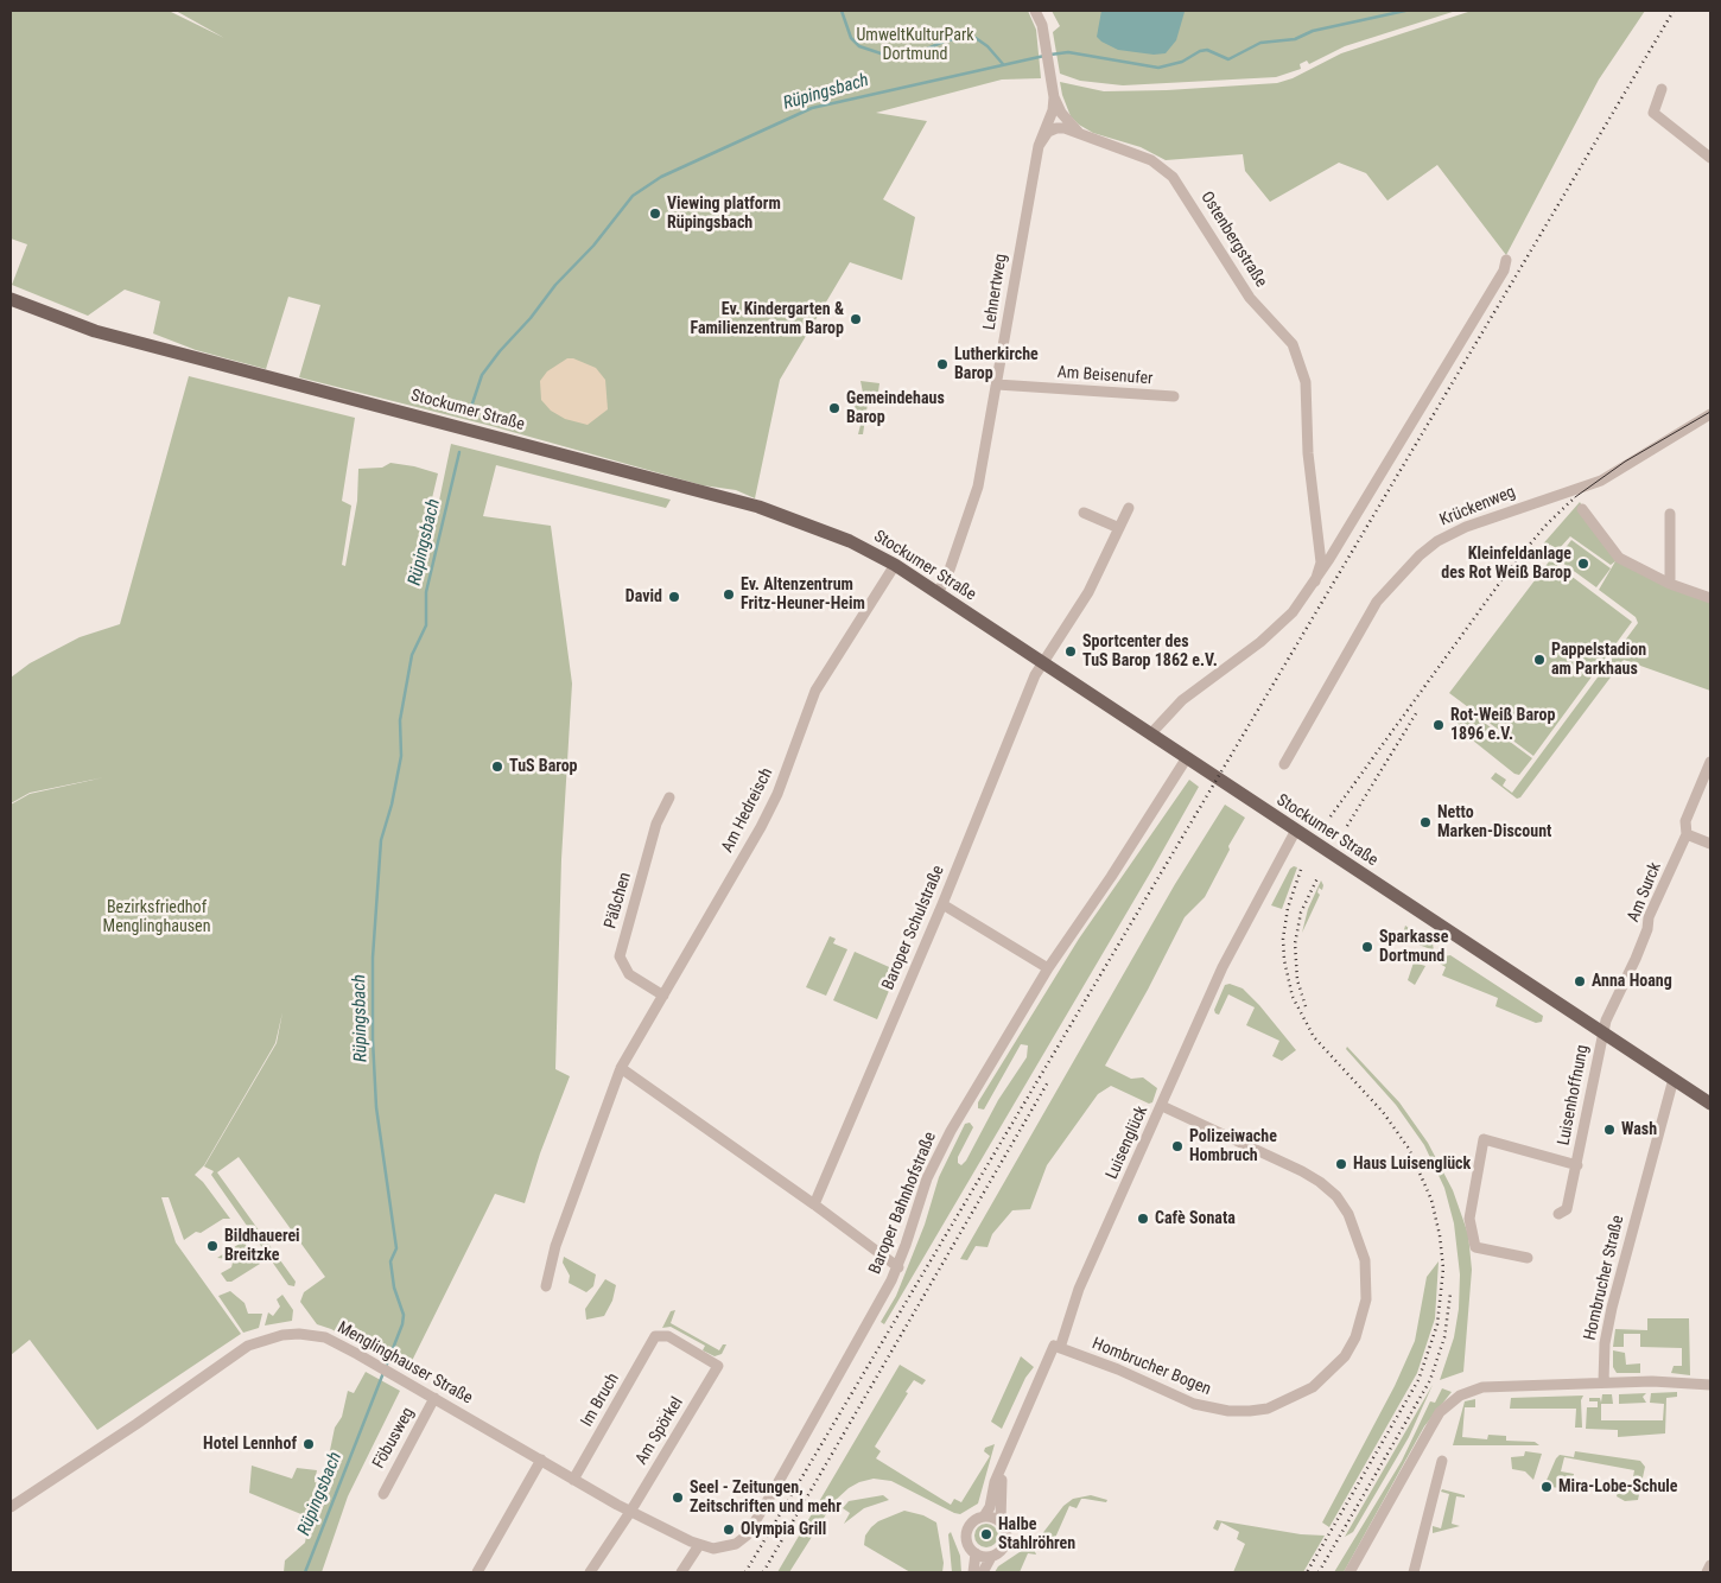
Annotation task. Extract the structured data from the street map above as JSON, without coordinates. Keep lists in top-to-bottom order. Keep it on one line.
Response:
{"streets":{"main road":["Stockumer Straße"],"street":["Ostenbergstraße","Lehnertweg","Am Beisenufer","Krückenweg","Am Hedreisch","Am Surck","Päßchen","Baroper Schulstraße","Luisenhoffnung","Luisenglück","Baroper Bahnhofstraße","Hombrucher Straße","Menglinghauser Straße","Hombrucher Bogen","Im Bruch","Am Spörkel","Föbusweg"]},"crossings":[["Ostenbergstraße","Lehnertweg"],["Ostenbergstraße","Stockumer Straße"],["Lehnertweg","Am Beisenufer"],["Lehnertweg","Stockumer Straße"],["Stockumer Straße","Am Hedreisch"],["Stockumer Straße","Am Surck"],["Stockumer Straße","Baroper Schulstraße"],["Stockumer Straße","Luisenhoffnung"],["Stockumer Straße","Luisenglück"],["Stockumer Straße","Baroper Bahnhofstraße"],["Stockumer Straße","Hombrucher Straße"],["Am Hedreisch","Päßchen"],["Am Surck","Luisenhoffnung"],["Luisenglück","Hombrucher Bogen"],["Baroper Bahnhofstraße","Menglinghauser Straße"],["Menglinghauser Straße","Im Bruch"],["Menglinghauser Straße","Am Spörkel"],["Menglinghauser Straße","Föbusweg"],["Im Bruch","Am Spörkel"]],"water":["Rüpingsbach"],"parks":["UmweltKulturPark Dortmund","Bezirksfriedhof Menglinghausen"],"places":["Viewing platform Rüpingsbach","Ev. Kindergarten & Familienzentrum Barop","Lutherkirche Barop","Gemeindehaus Barop","Kleinfeldanlage des Rot Weiß Barop","Ev. Altenzentrum Fritz-Heuner-Heim","David","Sportcenter des TuS Barop 1862 e.V.","Pappelstadion am Parkhaus","Rot-Weiß Barop 1896 e.V.","TuS Barop","Netto Marken-Discount","Sparkasse Dortmund","Anna Hoang","Wash","Polizeiwache Hombruch","Haus Luisenglück","Cafè Sonata","Bildhauerei Breitzke","Hotel Lennhof","Mira-Lobe-Schule","Seel - Zeitungen, Zeitschriften und mehr","Olympia Grill","Halbe Stahlröhren"]}
